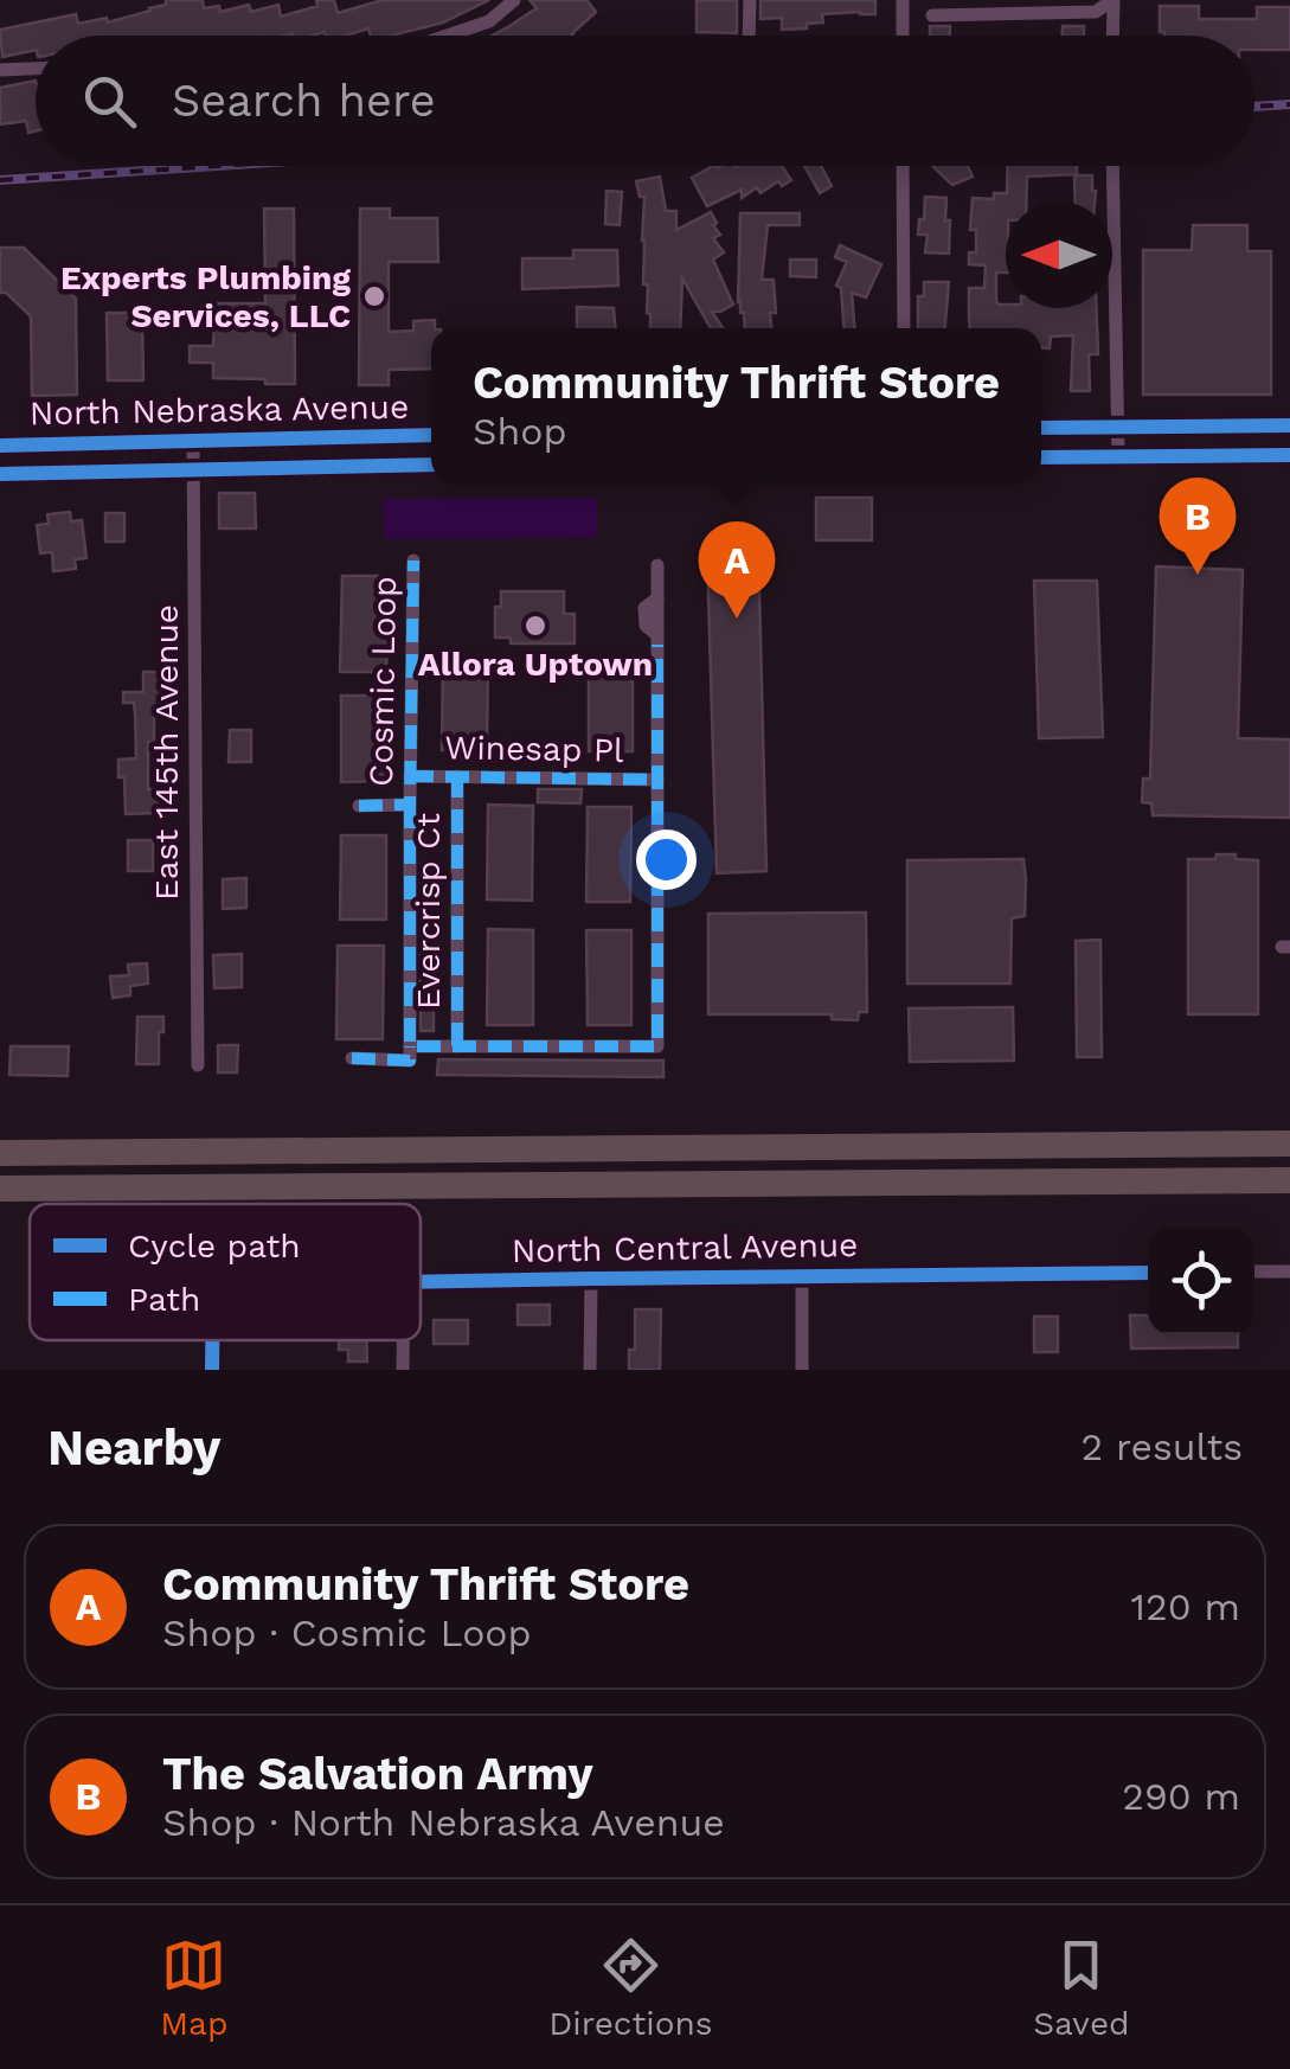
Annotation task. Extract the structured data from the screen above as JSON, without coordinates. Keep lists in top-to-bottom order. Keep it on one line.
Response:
{"streets":{"main road":["North Nebraska Avenue"],"street":["Cosmic Loop","Winesap Pl","East 145th Avenue","Evercrisp Ct","North Central Avenue"]},"crossings":[["North Nebraska Avenue","East 145th Avenue"],["Cosmic Loop","Winesap Pl"],["Winesap Pl","Evercrisp Ct"]],"places":["Experts Plumbing Services, LLC","Allora Uptown"],"legend":["Cycle path","Path"],"north":"left","page":{"search":"Search here","popup":["Community Thrift Store","Shop"],"pins":["B","A"],"heading":["Nearby","2 results"],"list":[{"mark":"A","name":"Community Thrift Store","note":"Shop · Cosmic Loop","value":"120 m"},{"mark":"B","name":"The Salvation Army","note":"Shop · North Nebraska Avenue","value":"290 m"}],"nav":["Map","Directions","Saved"]}}
